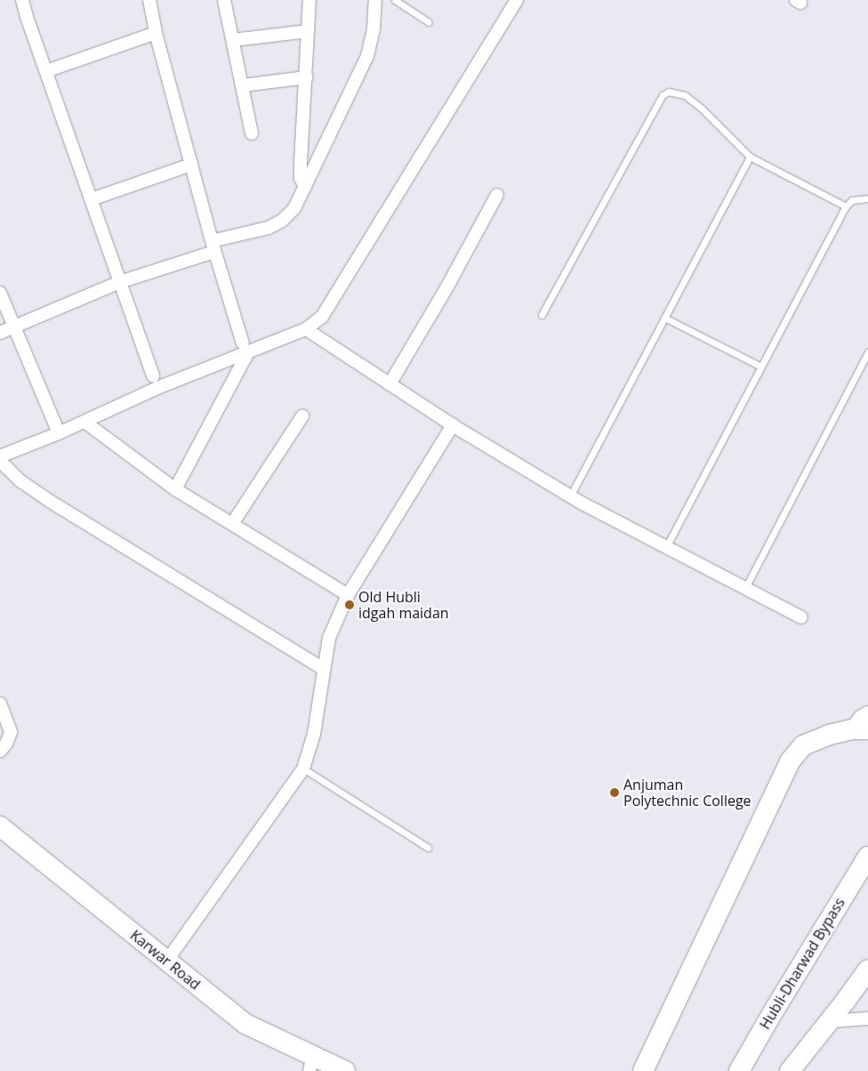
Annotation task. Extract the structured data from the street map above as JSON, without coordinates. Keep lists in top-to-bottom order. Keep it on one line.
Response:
{"streets":{"highway":["Karwar Road","Hubli-Dharwad Bypass"]},"places":["Old Hubli idgah maidan","Anjuman Polytechnic College"]}
